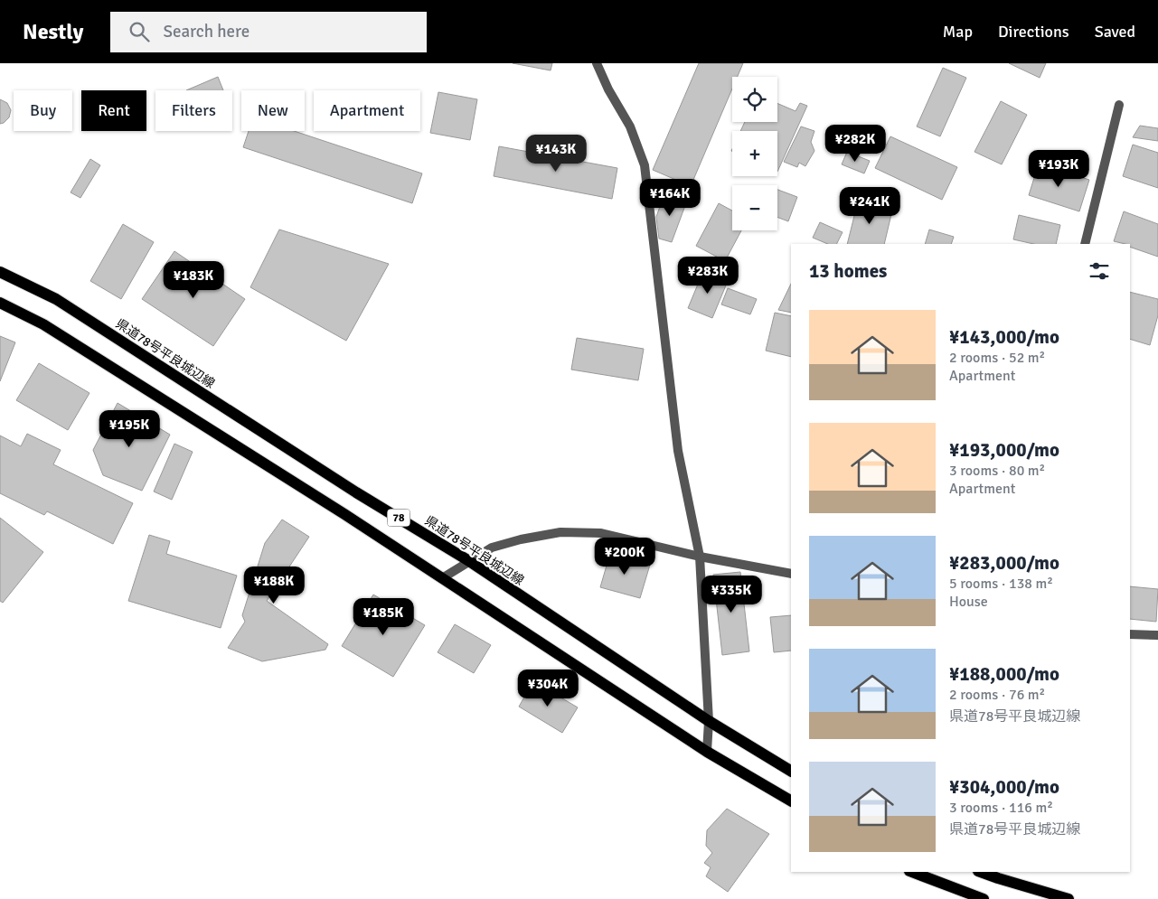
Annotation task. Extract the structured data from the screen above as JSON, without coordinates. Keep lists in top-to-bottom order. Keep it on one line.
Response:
{"streets":{"main road":["県道78号平良城辺線","78"]},"page":{"header":"Nestly","search":"Search here","nav":["Map","Directions","Saved"],"map_buttons":["+","−"],"chip":["Buy","Rent","Filters","New","Apartment"],"price":["¥282K","¥143K","¥193K","¥164K","¥241K","¥283K","¥183K","¥195K","¥200K","¥188K","¥335K","¥185K","¥304K"],"heading":"13 homes","list":[{"name":"¥143,000/mo","note":"2 rooms · 52 m² · Apartment"},{"name":"¥193,000/mo","note":"3 rooms · 80 m² · Apartment"},{"name":"¥283,000/mo","note":"5 rooms · 138 m² · House"},{"name":"¥188,000/mo","note":"2 rooms · 76 m² · 県道78号平良城辺線"},{"name":"¥304,000/mo","note":"3 rooms · 116 m² · 県道78号平良城辺線"}]}}
